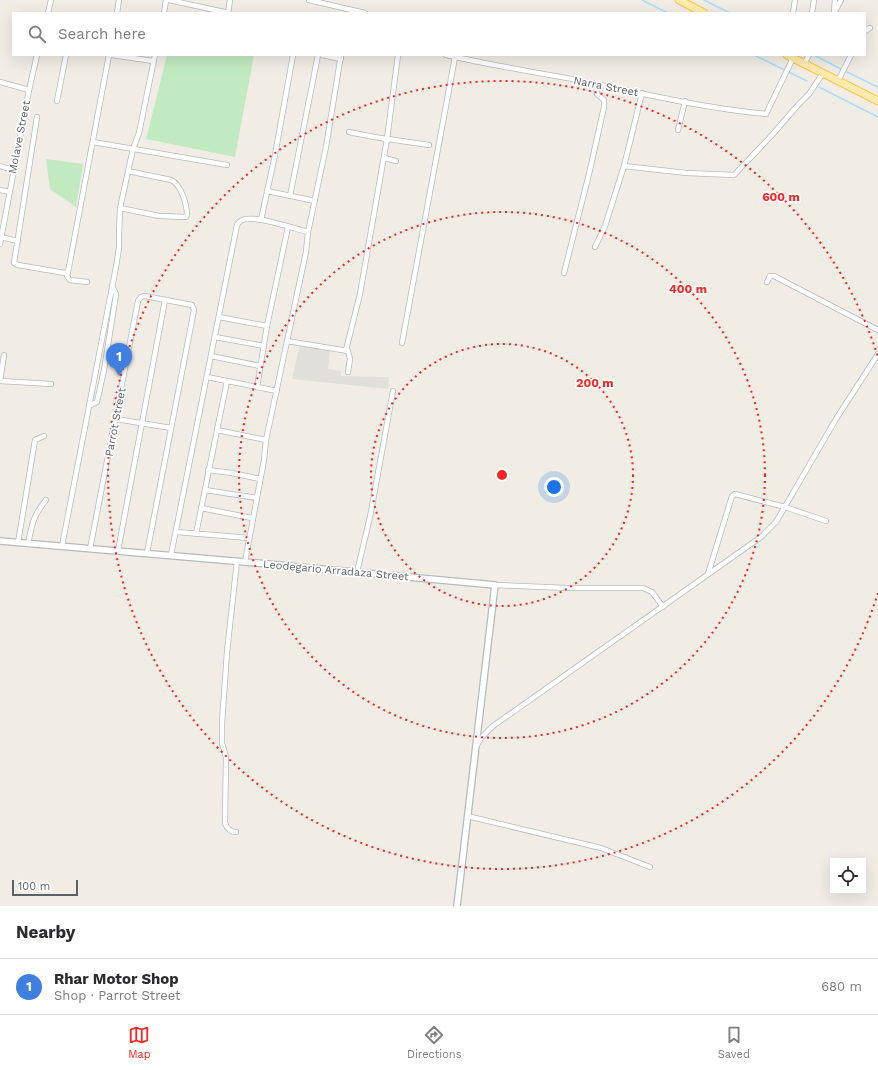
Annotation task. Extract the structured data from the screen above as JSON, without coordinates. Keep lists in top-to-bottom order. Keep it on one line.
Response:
{"streets":{"street":["Narra Street","Molave Street","Parrot Street","Leodegario Arradaza Street"]},"crossings":[["Parrot Street","Leodegario Arradaza Street"]],"scale_bar":"100 m","page":{"search":"Search here","pins":"1","scale":"100 m","heading":"Nearby","list":[{"mark":"1","name":"Rhar Motor Shop","note":"Shop · Parrot Street","value":"680 m"}],"nav":["Map","Directions","Saved"]},"rings":["600 m","400 m","200 m"]}
